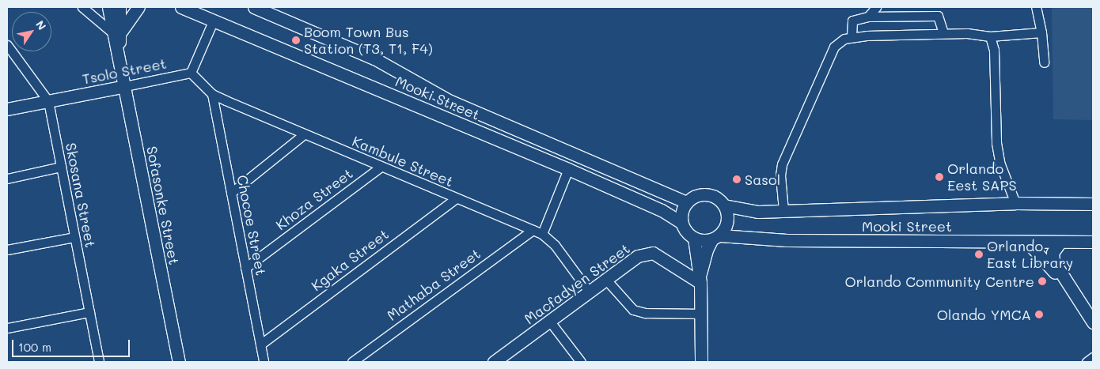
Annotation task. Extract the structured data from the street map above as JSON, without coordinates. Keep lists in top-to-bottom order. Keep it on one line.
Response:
{"streets":{"main road":["Tsolo Street","Mooki Street","Sofasonke Street","Macfadyen Street"],"street":["Kambule Street","Skosana Street","Khoza Street","Chocoe Street","Kgaka Street","Mathaba Street"]},"crossings":[["Tsolo Street","Kambule Street"],["Tsolo Street","Skosana Street"],["Tsolo Street","Sofasonke Street"],["Kambule Street","Khoza Street"],["Kambule Street","Chocoe Street"],["Kambule Street","Kgaka Street"],["Kambule Street","Macfadyen Street"],["Kambule Street","Mathaba Street"],["Khoza Street","Chocoe Street"],["Chocoe Street","Kgaka Street"]],"places":["Boom Town Bus Station (T3, T1, F4)","Orlando Eest SAPS","Sasol","Orlando East Library","Orlando Community Centre","Olando YMCA"],"scale_bar":"100 m","north":"top right"}
